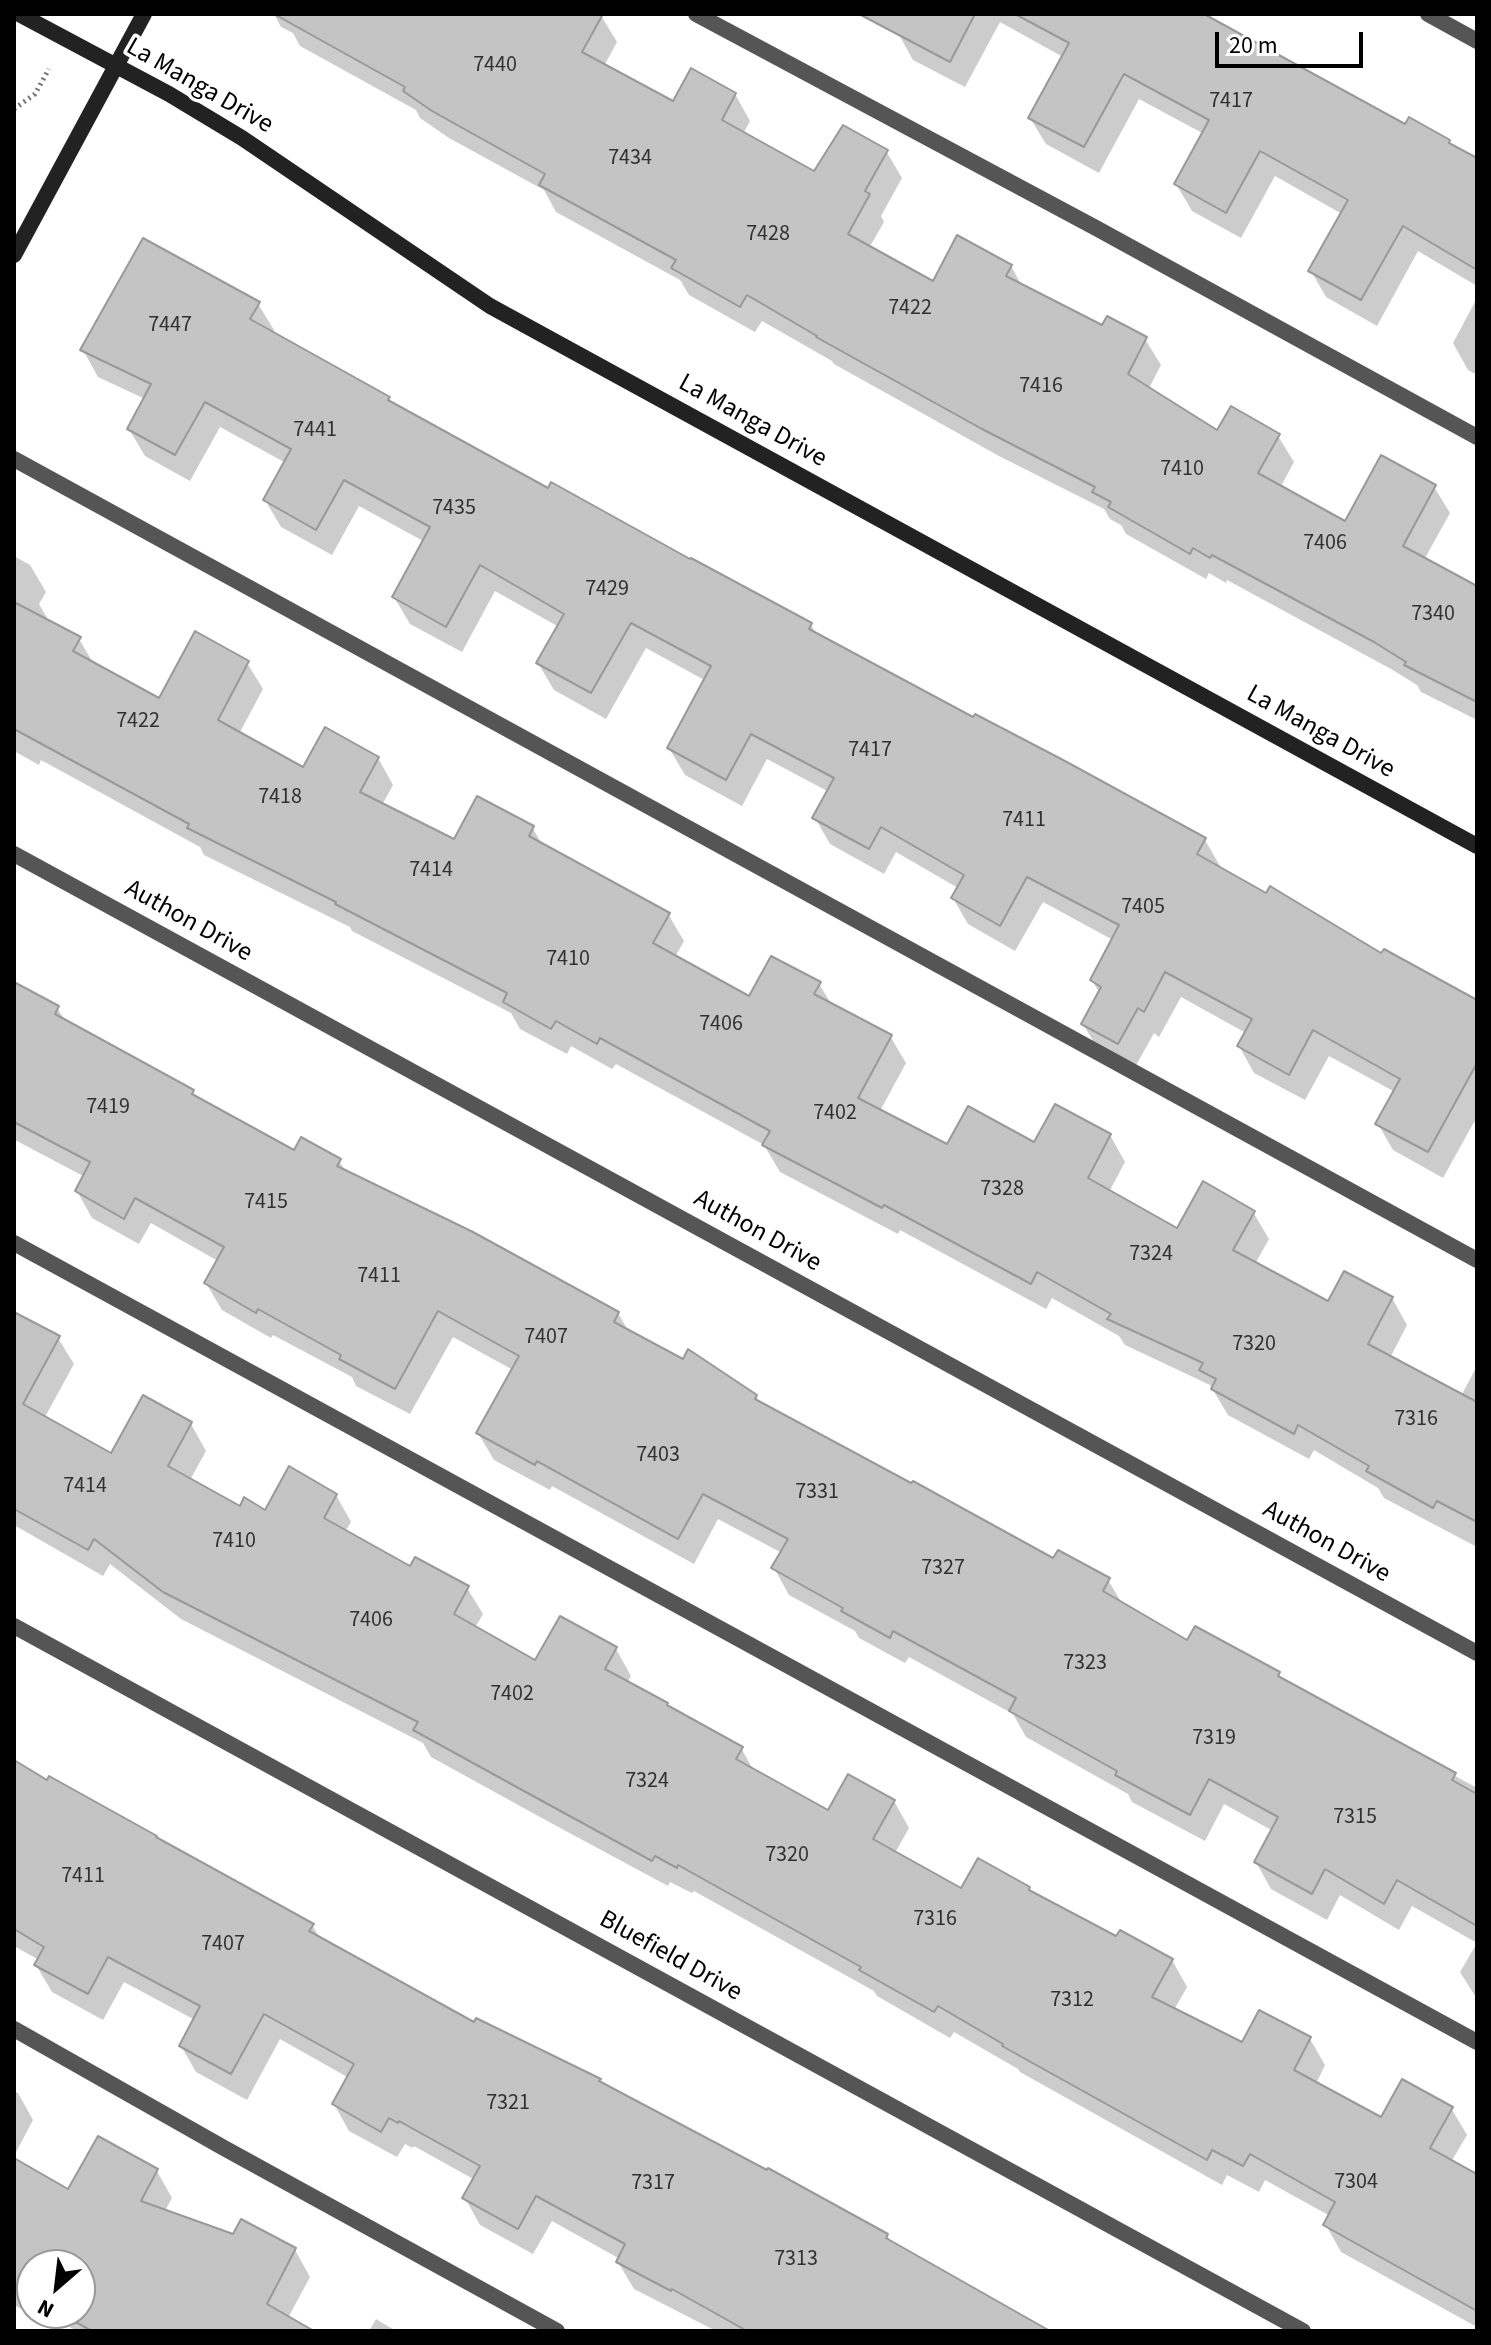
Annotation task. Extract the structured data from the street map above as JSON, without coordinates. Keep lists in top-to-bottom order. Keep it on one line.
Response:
{"streets":{"street":["La Manga Drive","Authon Drive","Bluefield Drive"]},"house_numbers":["7440","7417","7434","7428","7422","7447","7416","7441","7410","7435","7406","7429","7340","7422","7417","7418","7411","7414","7405","7410","7406","7419","7402","7328","7415","7324","7411","7407","7320","7316","7403","7414","7331","7410","7327","7406","7323","7402","7319","7324","7315","7320","7411","7316","7407","7312","7321","7304","7317","7313"],"scale_bar":"20 m","north":"bottom left"}
